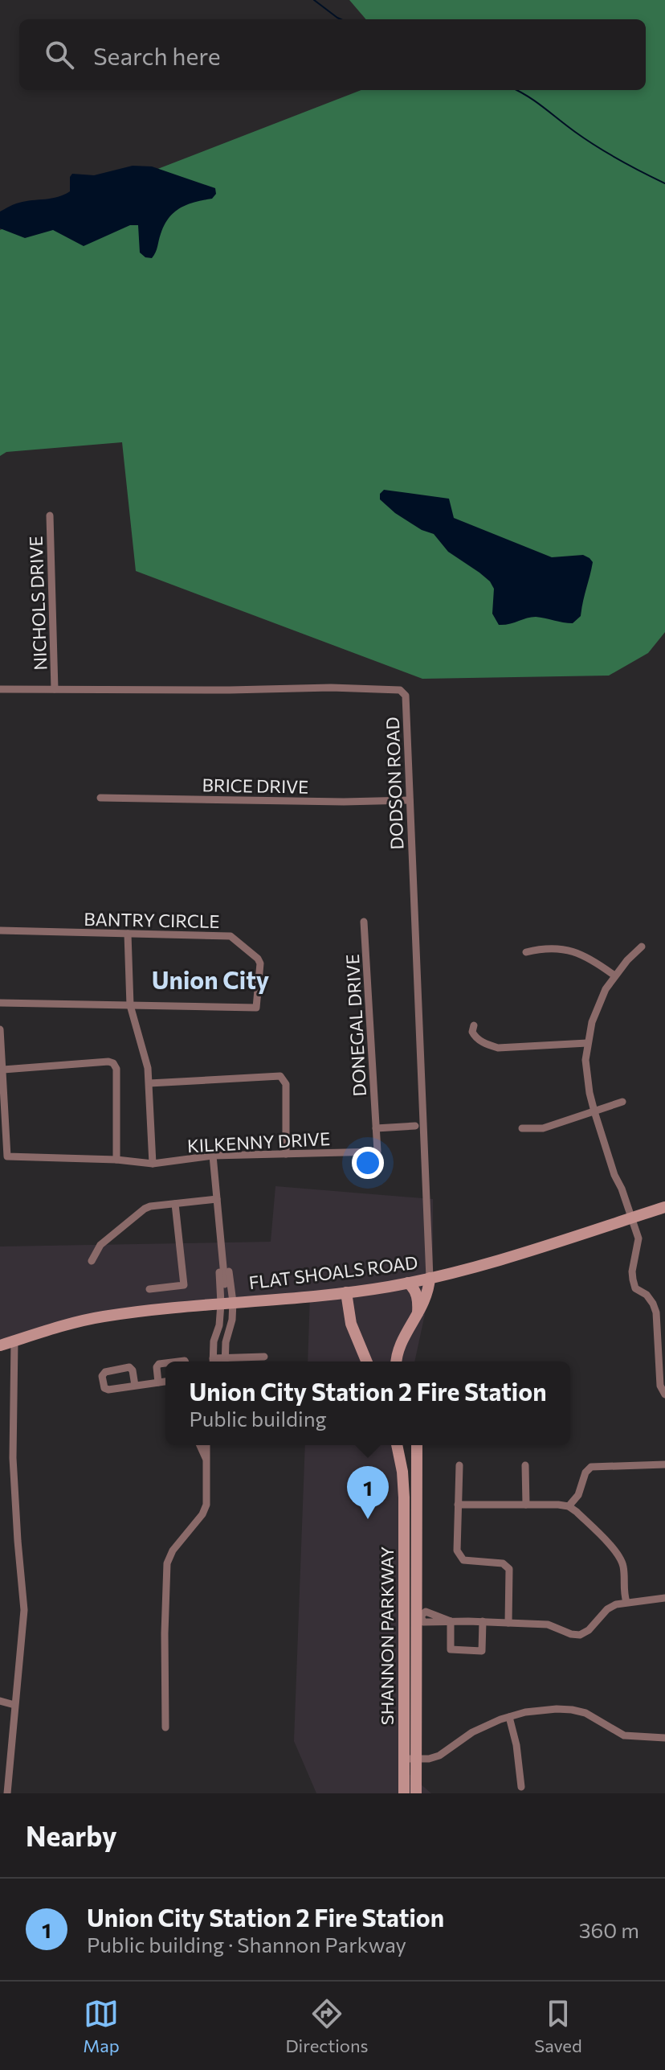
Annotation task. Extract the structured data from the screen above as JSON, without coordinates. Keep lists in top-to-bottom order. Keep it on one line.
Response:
{"streets":{"street":["NICHOLS DRIVE","DODSON ROAD","BRICE DRIVE","BANTRY CIRCLE","DONEGAL DRIVE","KILKENNY DRIVE","FLAT SHOALS ROAD","SHANNON PARKWAY"]},"crossings":[["NICHOLS DRIVE","DODSON ROAD"],["DODSON ROAD","BRICE DRIVE"],["DODSON ROAD","FLAT SHOALS ROAD"],["DONEGAL DRIVE","KILKENNY DRIVE"]],"districts":["Union City"],"page":{"search":"Search here","popup":["Union City Station 2 Fire Station","Public building"],"pins":"1","heading":"Nearby","list":[{"mark":"1","name":"Union City Station 2 Fire Station","note":"Public building · Shannon Parkway","value":"360 m"}],"nav":["Map","Directions","Saved"]}}
